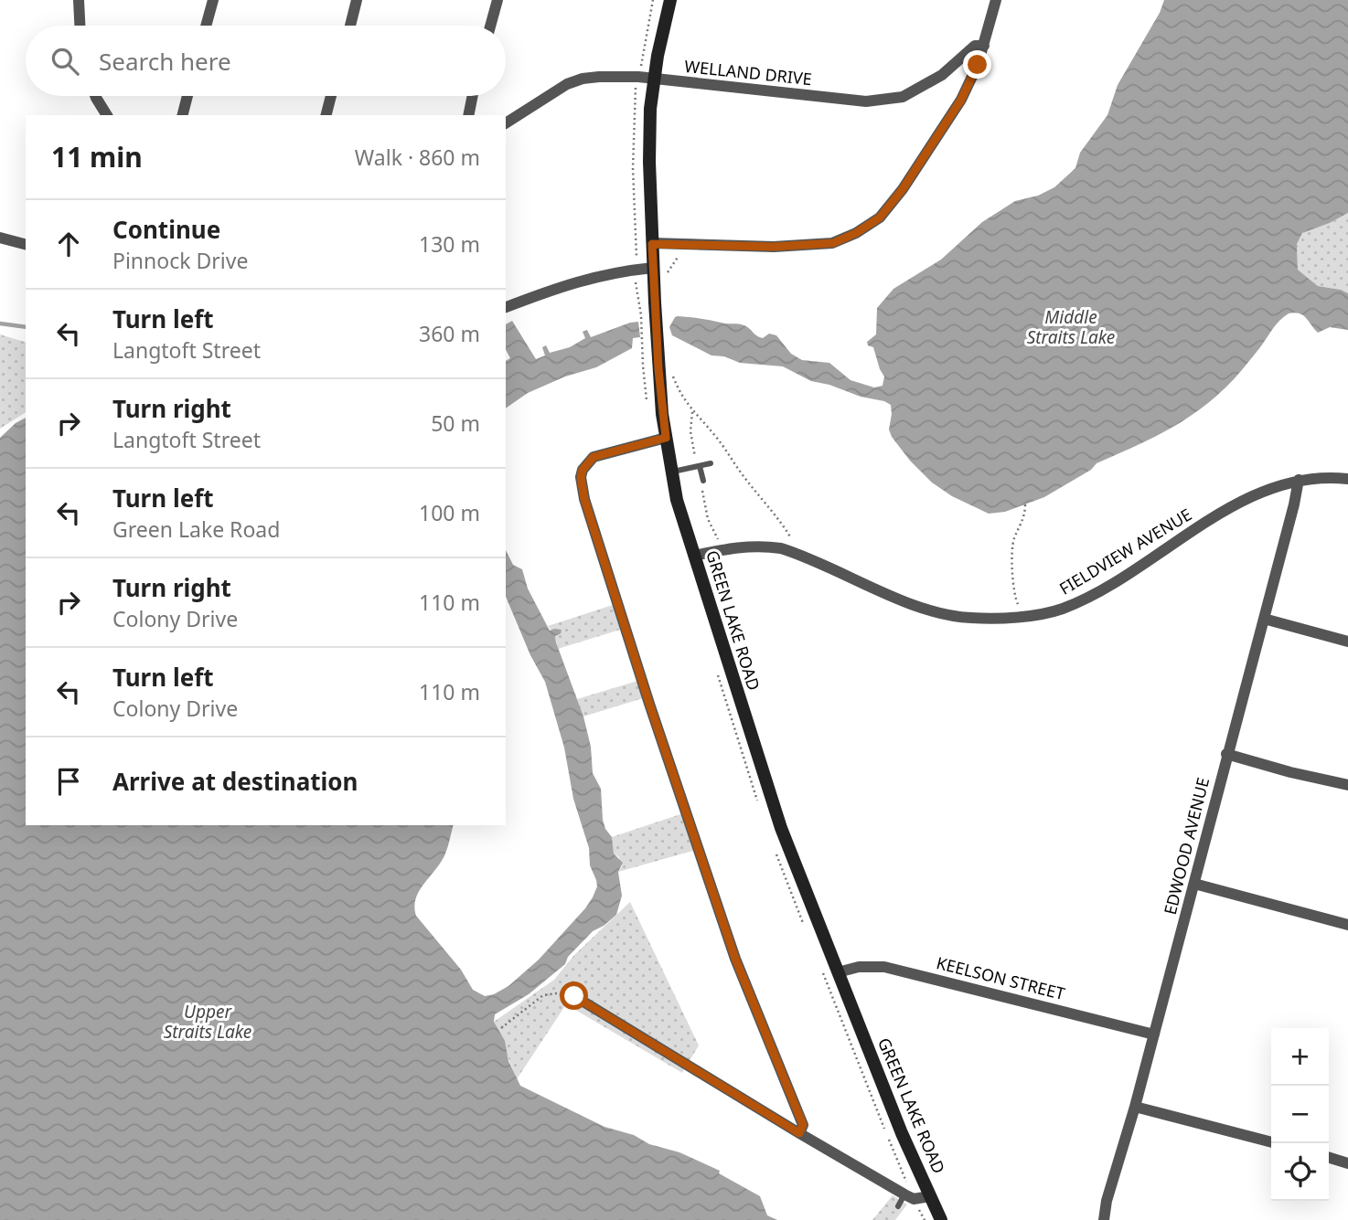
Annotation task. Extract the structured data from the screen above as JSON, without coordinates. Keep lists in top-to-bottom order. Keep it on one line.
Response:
{"streets":{"street":["WELLAND DRIVE","FIELDVIEW AVENUE","GREEN LAKE ROAD","EDWOOD AVENUE","KEELSON STREET"]},"crossings":[["WELLAND DRIVE","GREEN LAKE ROAD"],["FIELDVIEW AVENUE","GREEN LAKE ROAD"],["FIELDVIEW AVENUE","EDWOOD AVENUE"],["GREEN LAKE ROAD","KEELSON STREET"],["EDWOOD AVENUE","KEELSON STREET"]],"water":["Middle Straits Lake","Upper Straits Lake"],"page":{"search":"Search here","heading":["11 min","Walk · 860 m"],"list":[["Continue","Pinnock Drive","130 m"],["Turn left","Langtoft Street","360 m"],["Turn right","Langtoft Street","50 m"],["Turn left","Green Lake Road","100 m"],["Turn right","Colony Drive","110 m"],["Turn left","Colony Drive","110 m"],"Arrive at destination"],"map_buttons":["+","−"]}}
